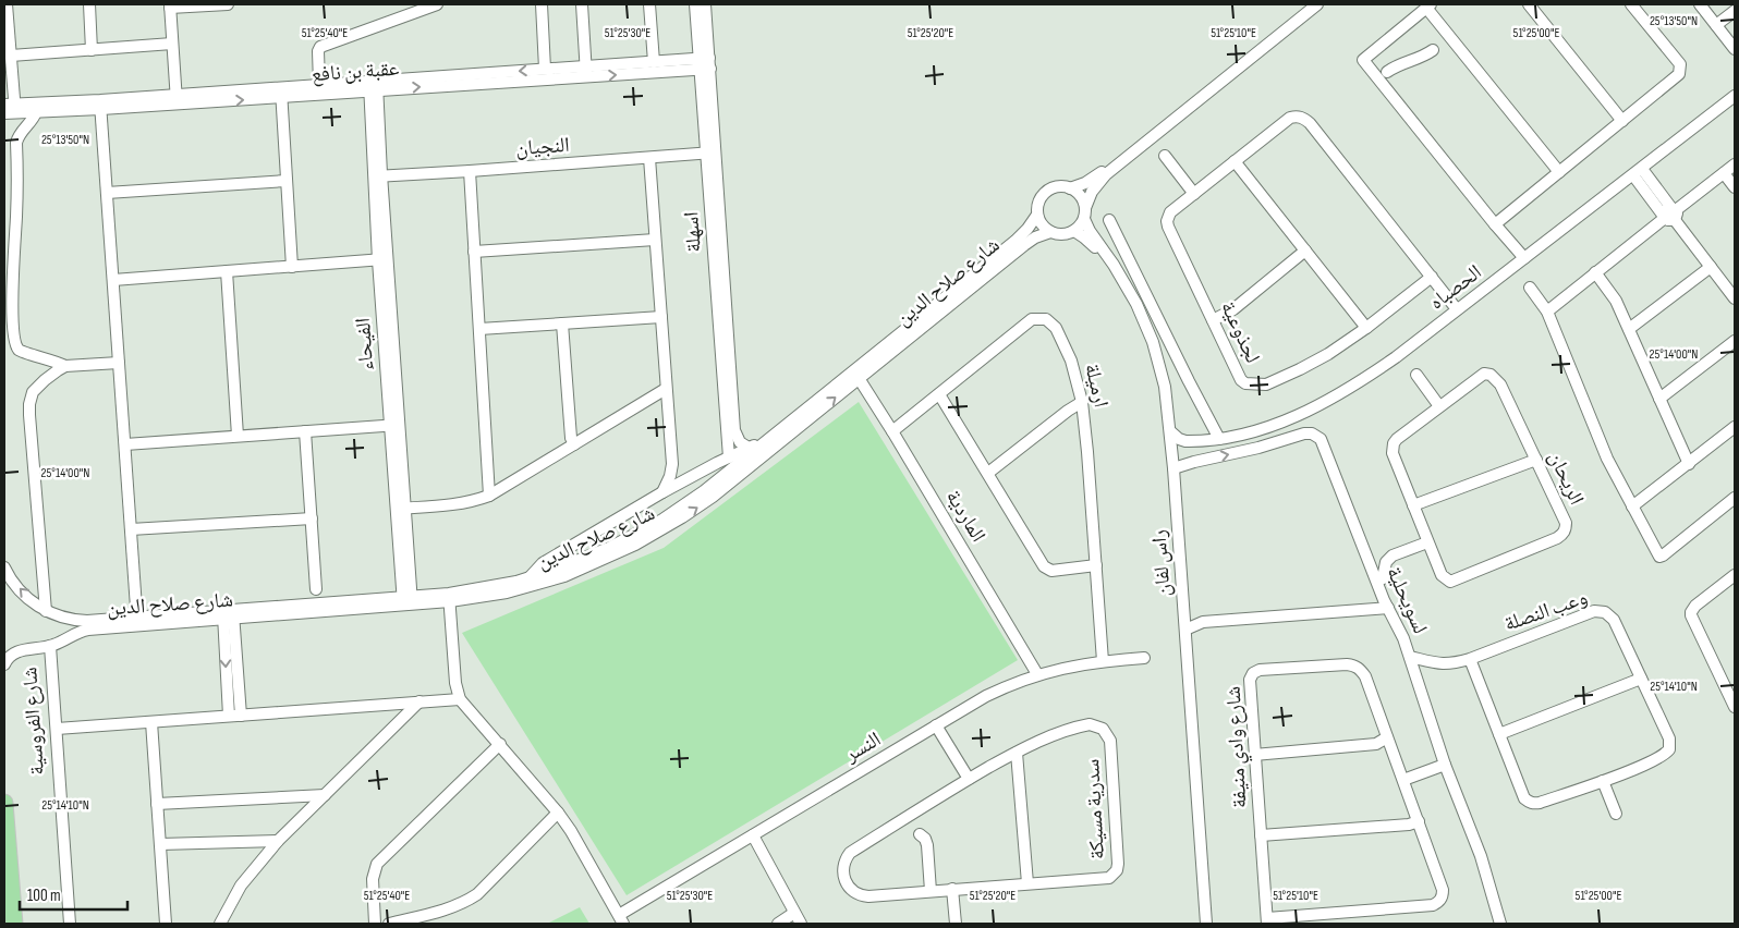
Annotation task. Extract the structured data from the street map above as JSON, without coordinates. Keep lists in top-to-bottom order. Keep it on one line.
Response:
{"streets":{"street":["عقبة بن نافع","النجيان","اسهلة","شارع صلاح الدين","الحصباه","لجذوعية","الفيحاء","ارميلة","الريحان","الماردية","راس لفان","لسويحلية","وعب النصلة","شارع الفروسية","النسر","شارع وادي منيفة","سدرية مسيكة"]},"crossings":[["عقبة بن نافع","اسهلة"],["عقبة بن نافع","الفيحاء"],["النجيان","اسهلة"],["النجيان","الفيحاء"],["اسهلة","شارع صلاح الدين"],["شارع صلاح الدين","الفيحاء"],["شارع صلاح الدين","الماردية"],["شارع صلاح الدين","راس لفان"],["شارع صلاح الدين","شارع الفروسية"],["الحصباه","لجذوعية"],["الحصباه","راس لفان"],["ارميلة","الماردية"],["ارميلة","النسر"],["الماردية","النسر"],["راس لفان","لسويحلية"],["لسويحلية","وعب النصلة"]],"scale_bar":"100 m","coordinates":["25°13'50\"N","51°25'40\"E","51°25'30\"E","51°25'20\"E","51°25'10\"E","51°25'00\"E","25°14'00\"N","25°14'10\"N"]}
